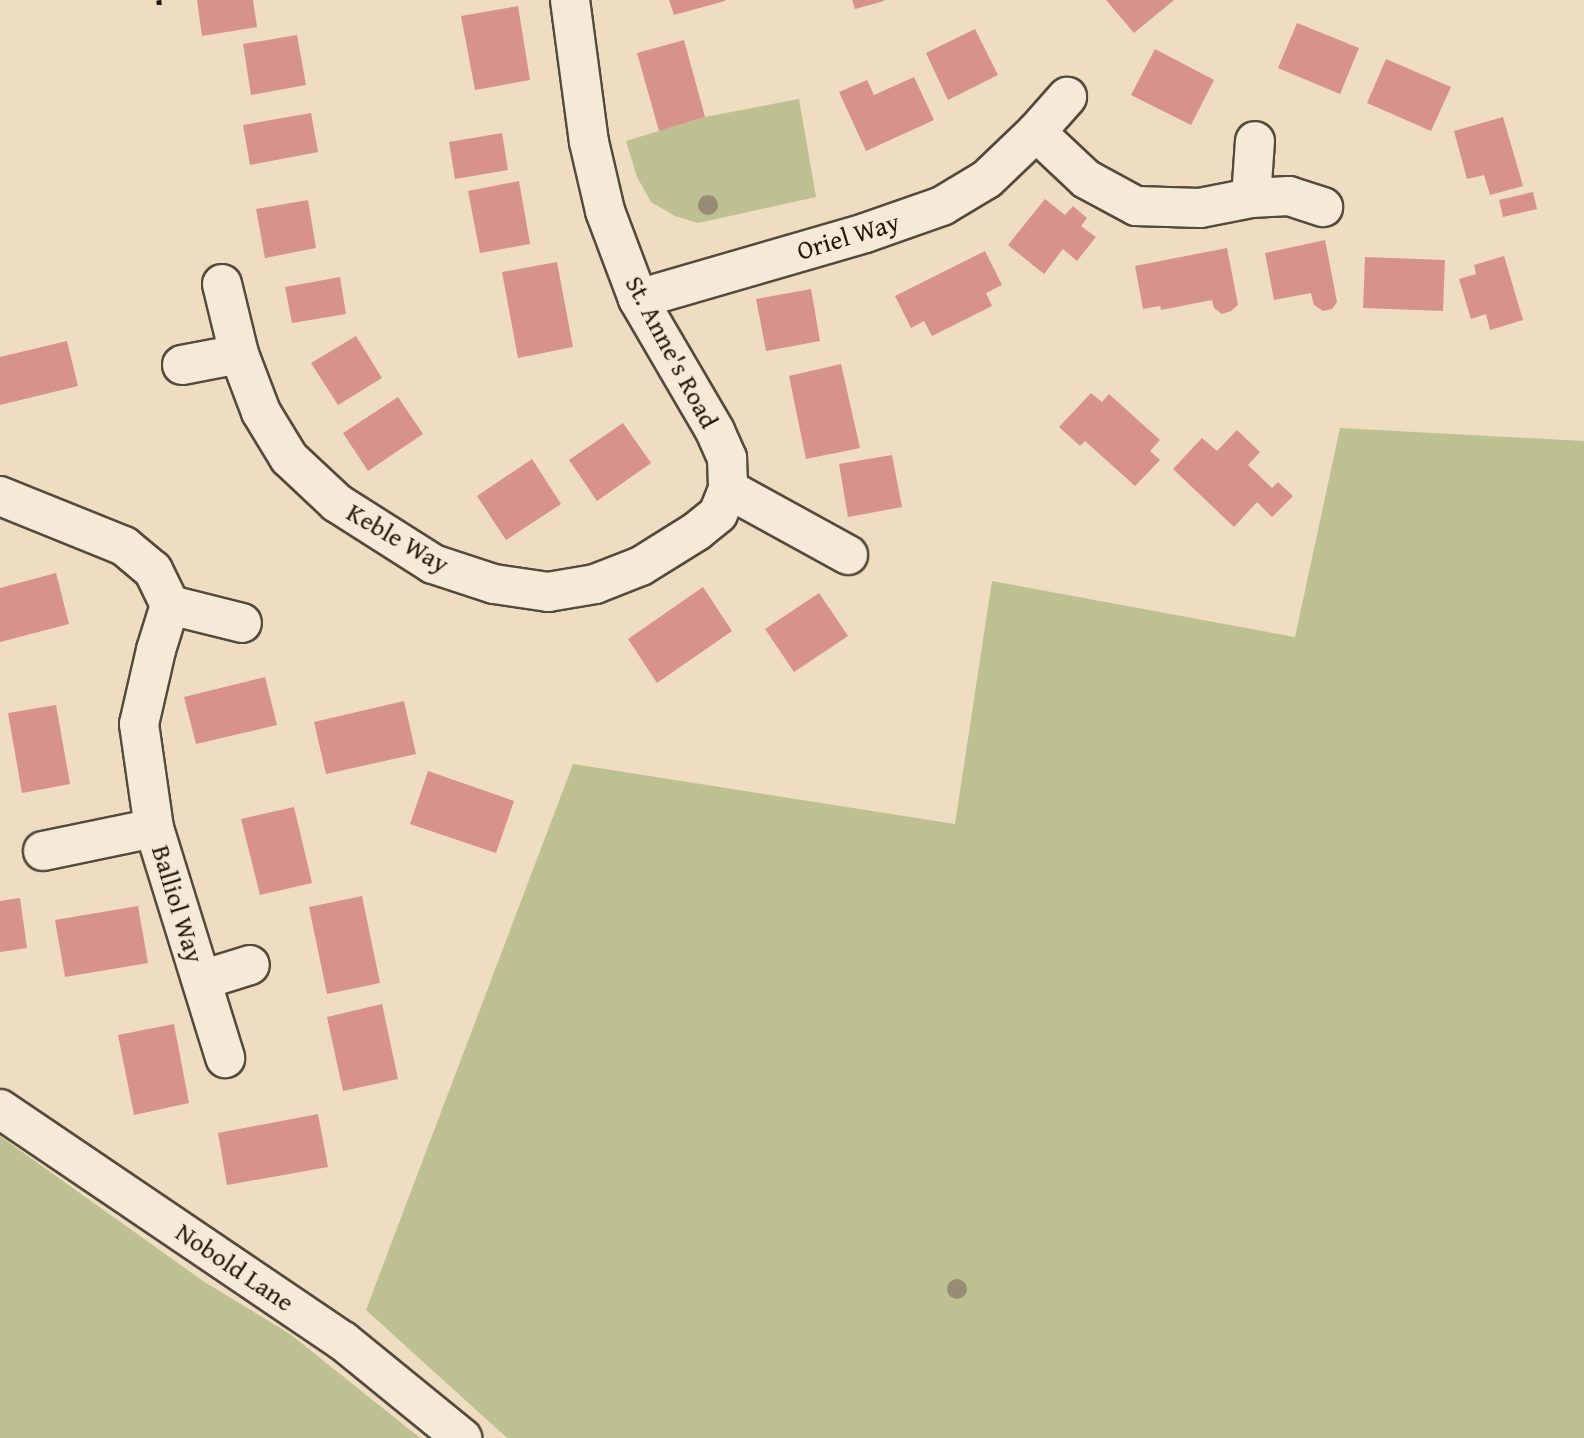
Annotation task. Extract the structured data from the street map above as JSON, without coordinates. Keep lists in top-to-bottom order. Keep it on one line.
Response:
{"streets":{"street":["Oriel Way","St. Anne's Road","Keble Way","Balliol Way","Nobold Lane"]},"crossings":[["Oriel Way","St. Anne's Road"],["St. Anne's Road","Keble Way"]]}
